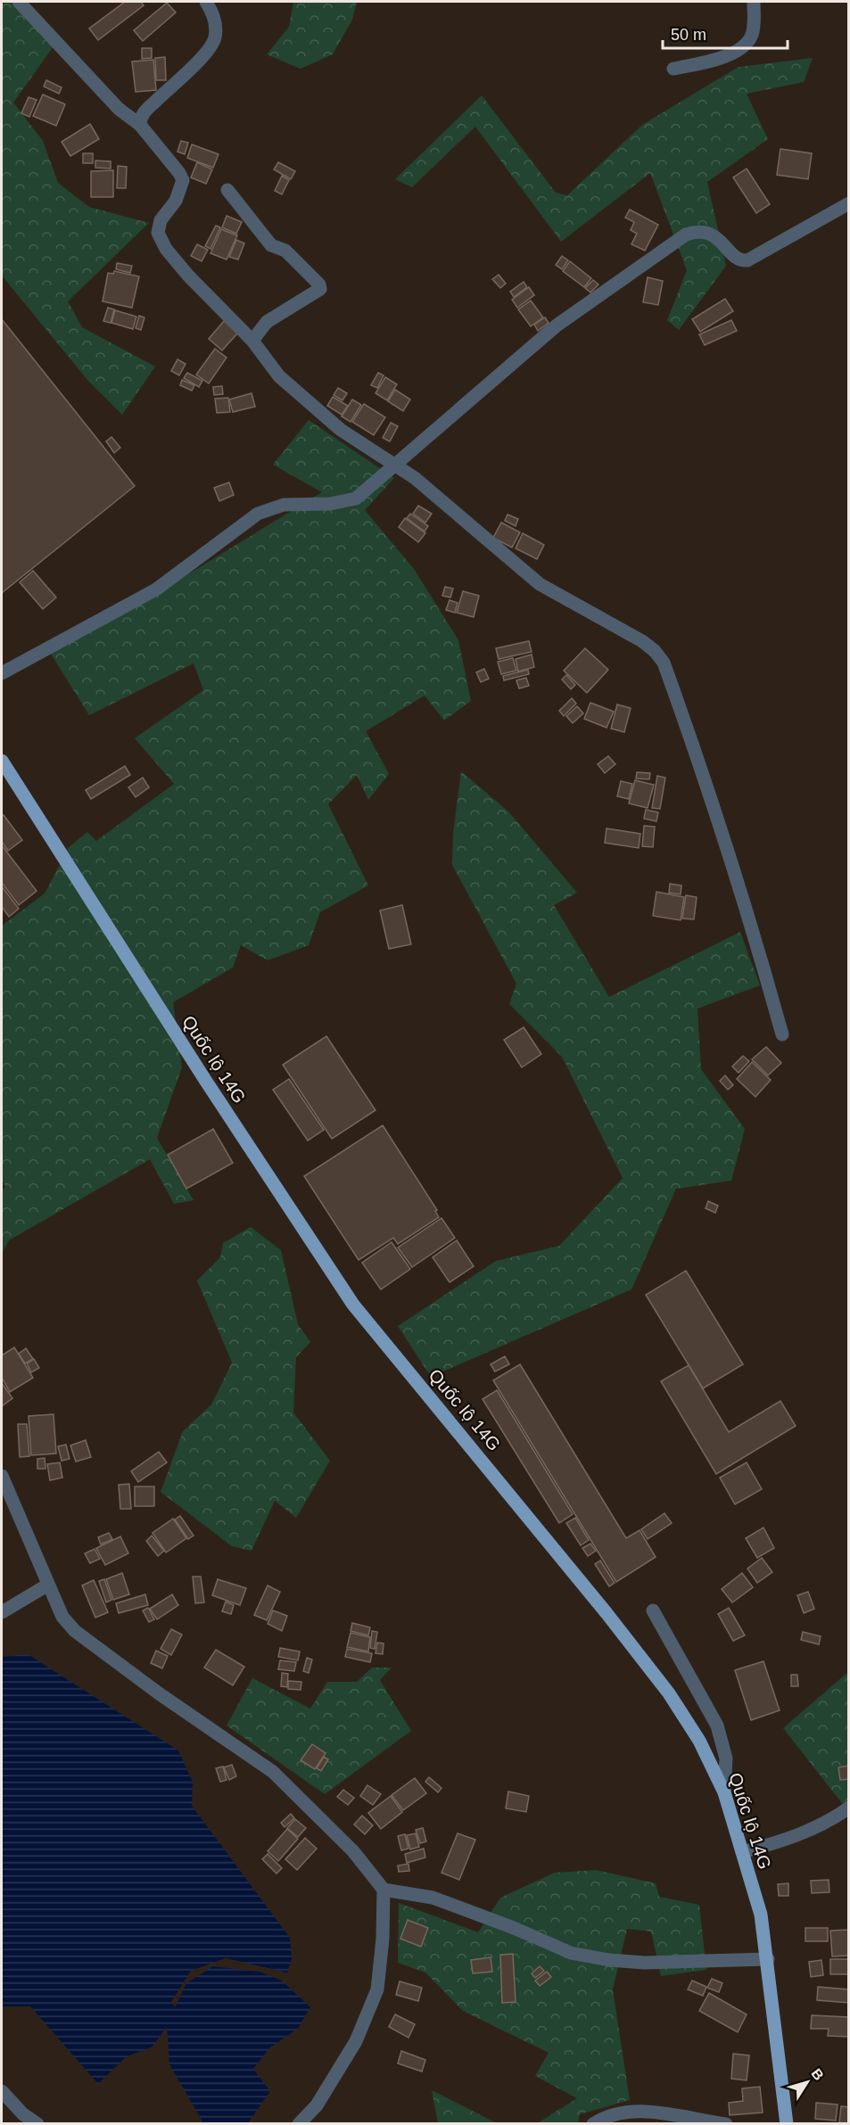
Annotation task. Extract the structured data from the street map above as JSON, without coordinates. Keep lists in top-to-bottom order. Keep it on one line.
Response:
{"streets":{"main road":["Quốc lộ 14G"]},"scale_bar":"50 m","north":"top right"}
